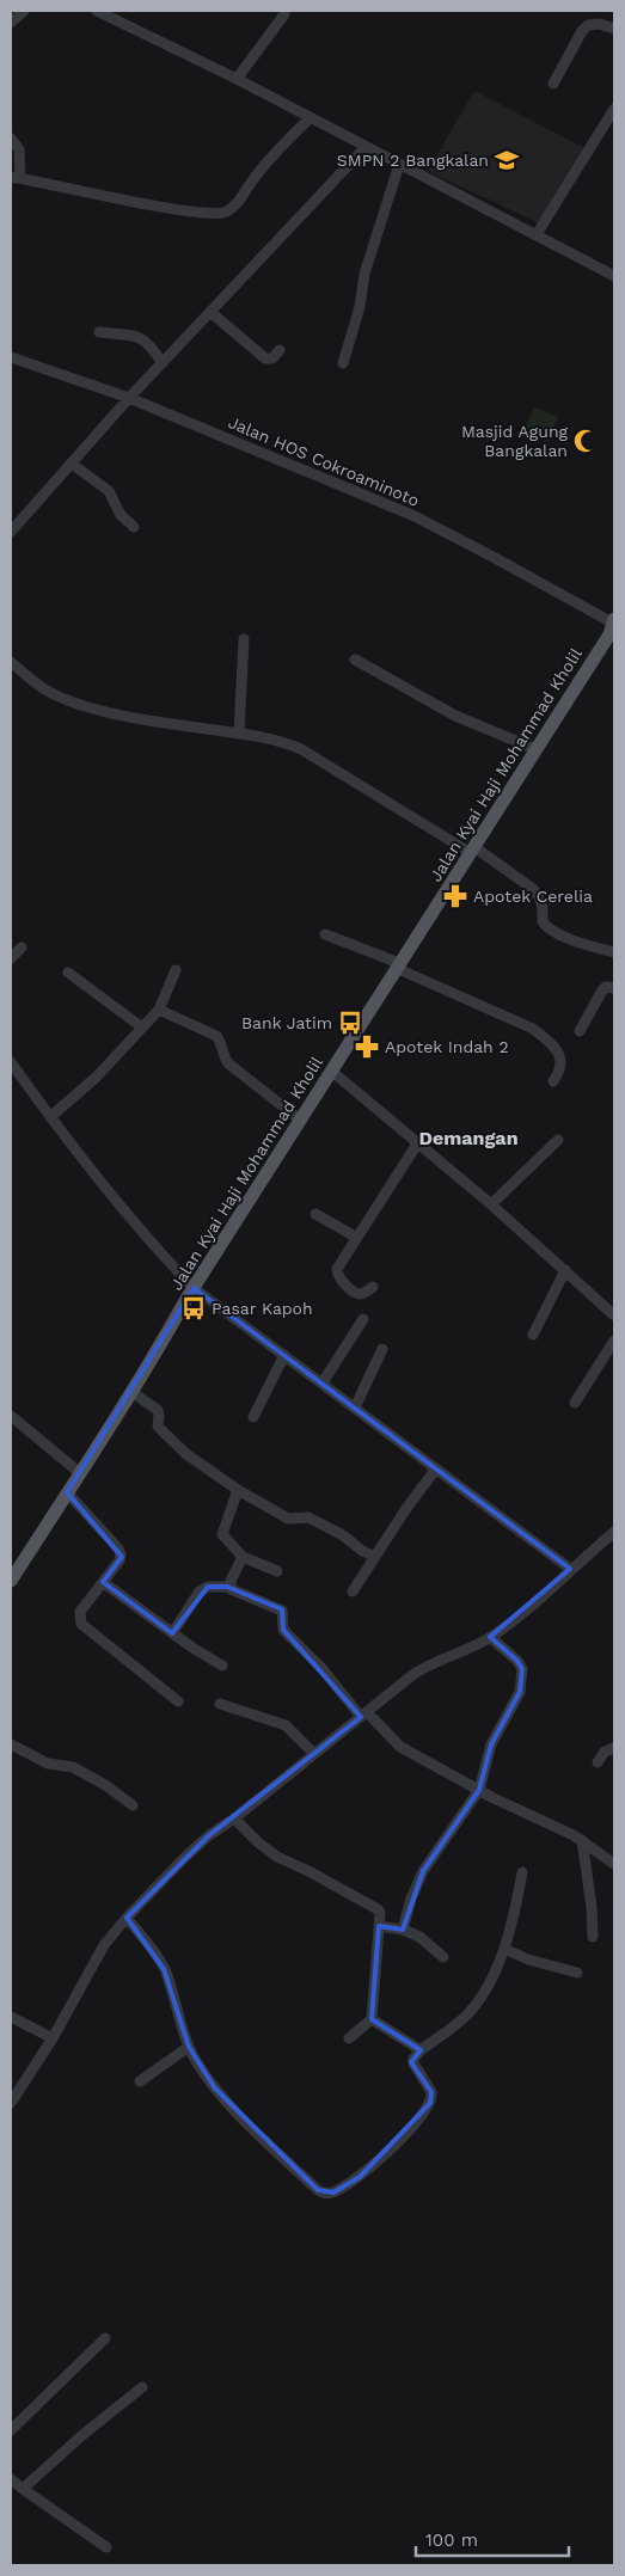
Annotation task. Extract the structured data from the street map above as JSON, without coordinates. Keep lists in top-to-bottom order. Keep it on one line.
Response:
{"streets":{"main road":["Jalan Kyai Haji Mohammad Kholil"],"street":["Jalan HOS Cokroaminoto"]},"crossings":[["Jalan HOS Cokroaminoto","Jalan Kyai Haji Mohammad Kholil"]],"districts":["Demangan"],"places":{"school or university":["SMPN 2 Bangkalan"],"mosque":["Masjid Agung Bangkalan"],"pharmacy":["Apotek Cerelia","Apotek Indah 2"],"bus stop":["Bank Jatim","Pasar Kapoh"]},"scale_bar":"100 m"}
